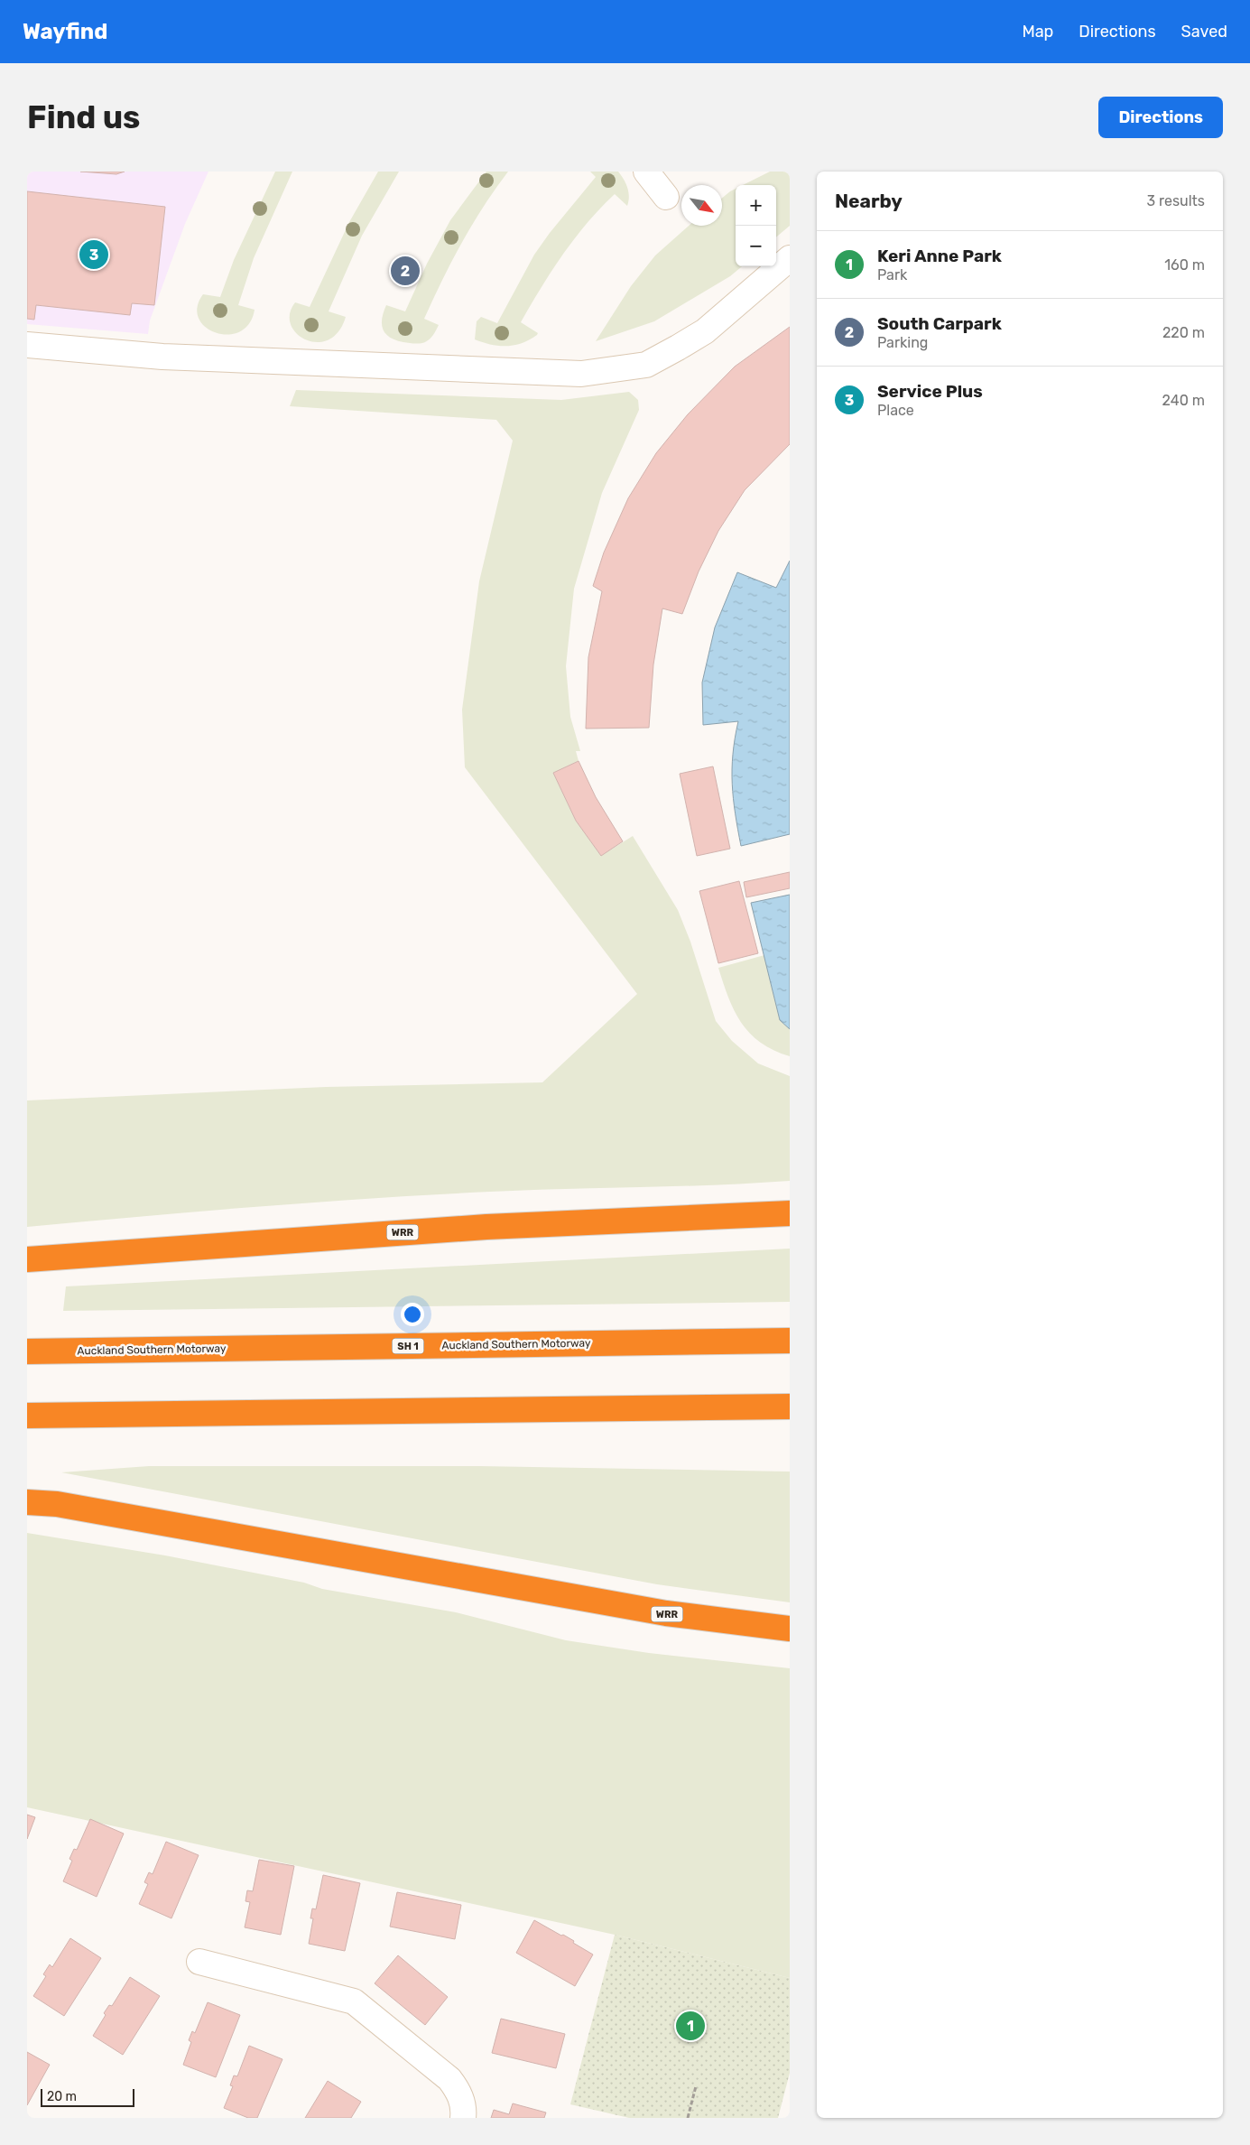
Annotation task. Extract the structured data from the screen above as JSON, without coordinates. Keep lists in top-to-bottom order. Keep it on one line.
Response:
{"streets":{"highway":["WRR","Auckland Southern Motorway","SH 1"]},"scale_bar":"20 m","north":"bottom right","page":{"header":"Wayfind","nav":["Map","Directions","Saved"],"buttons":"Directions","title":"Find us","heading":["Nearby","3 results"],"map_buttons":["+","−"],"list":[{"mark":"1","name":"Keri Anne Park","note":"Park","value":"160 m"},{"mark":"2","name":"South Carpark","note":"Parking","value":"220 m"},{"mark":"3","name":"Service Plus","note":"Place","value":"240 m"}],"pins":["3","2","1"],"scale":"20 m"}}
